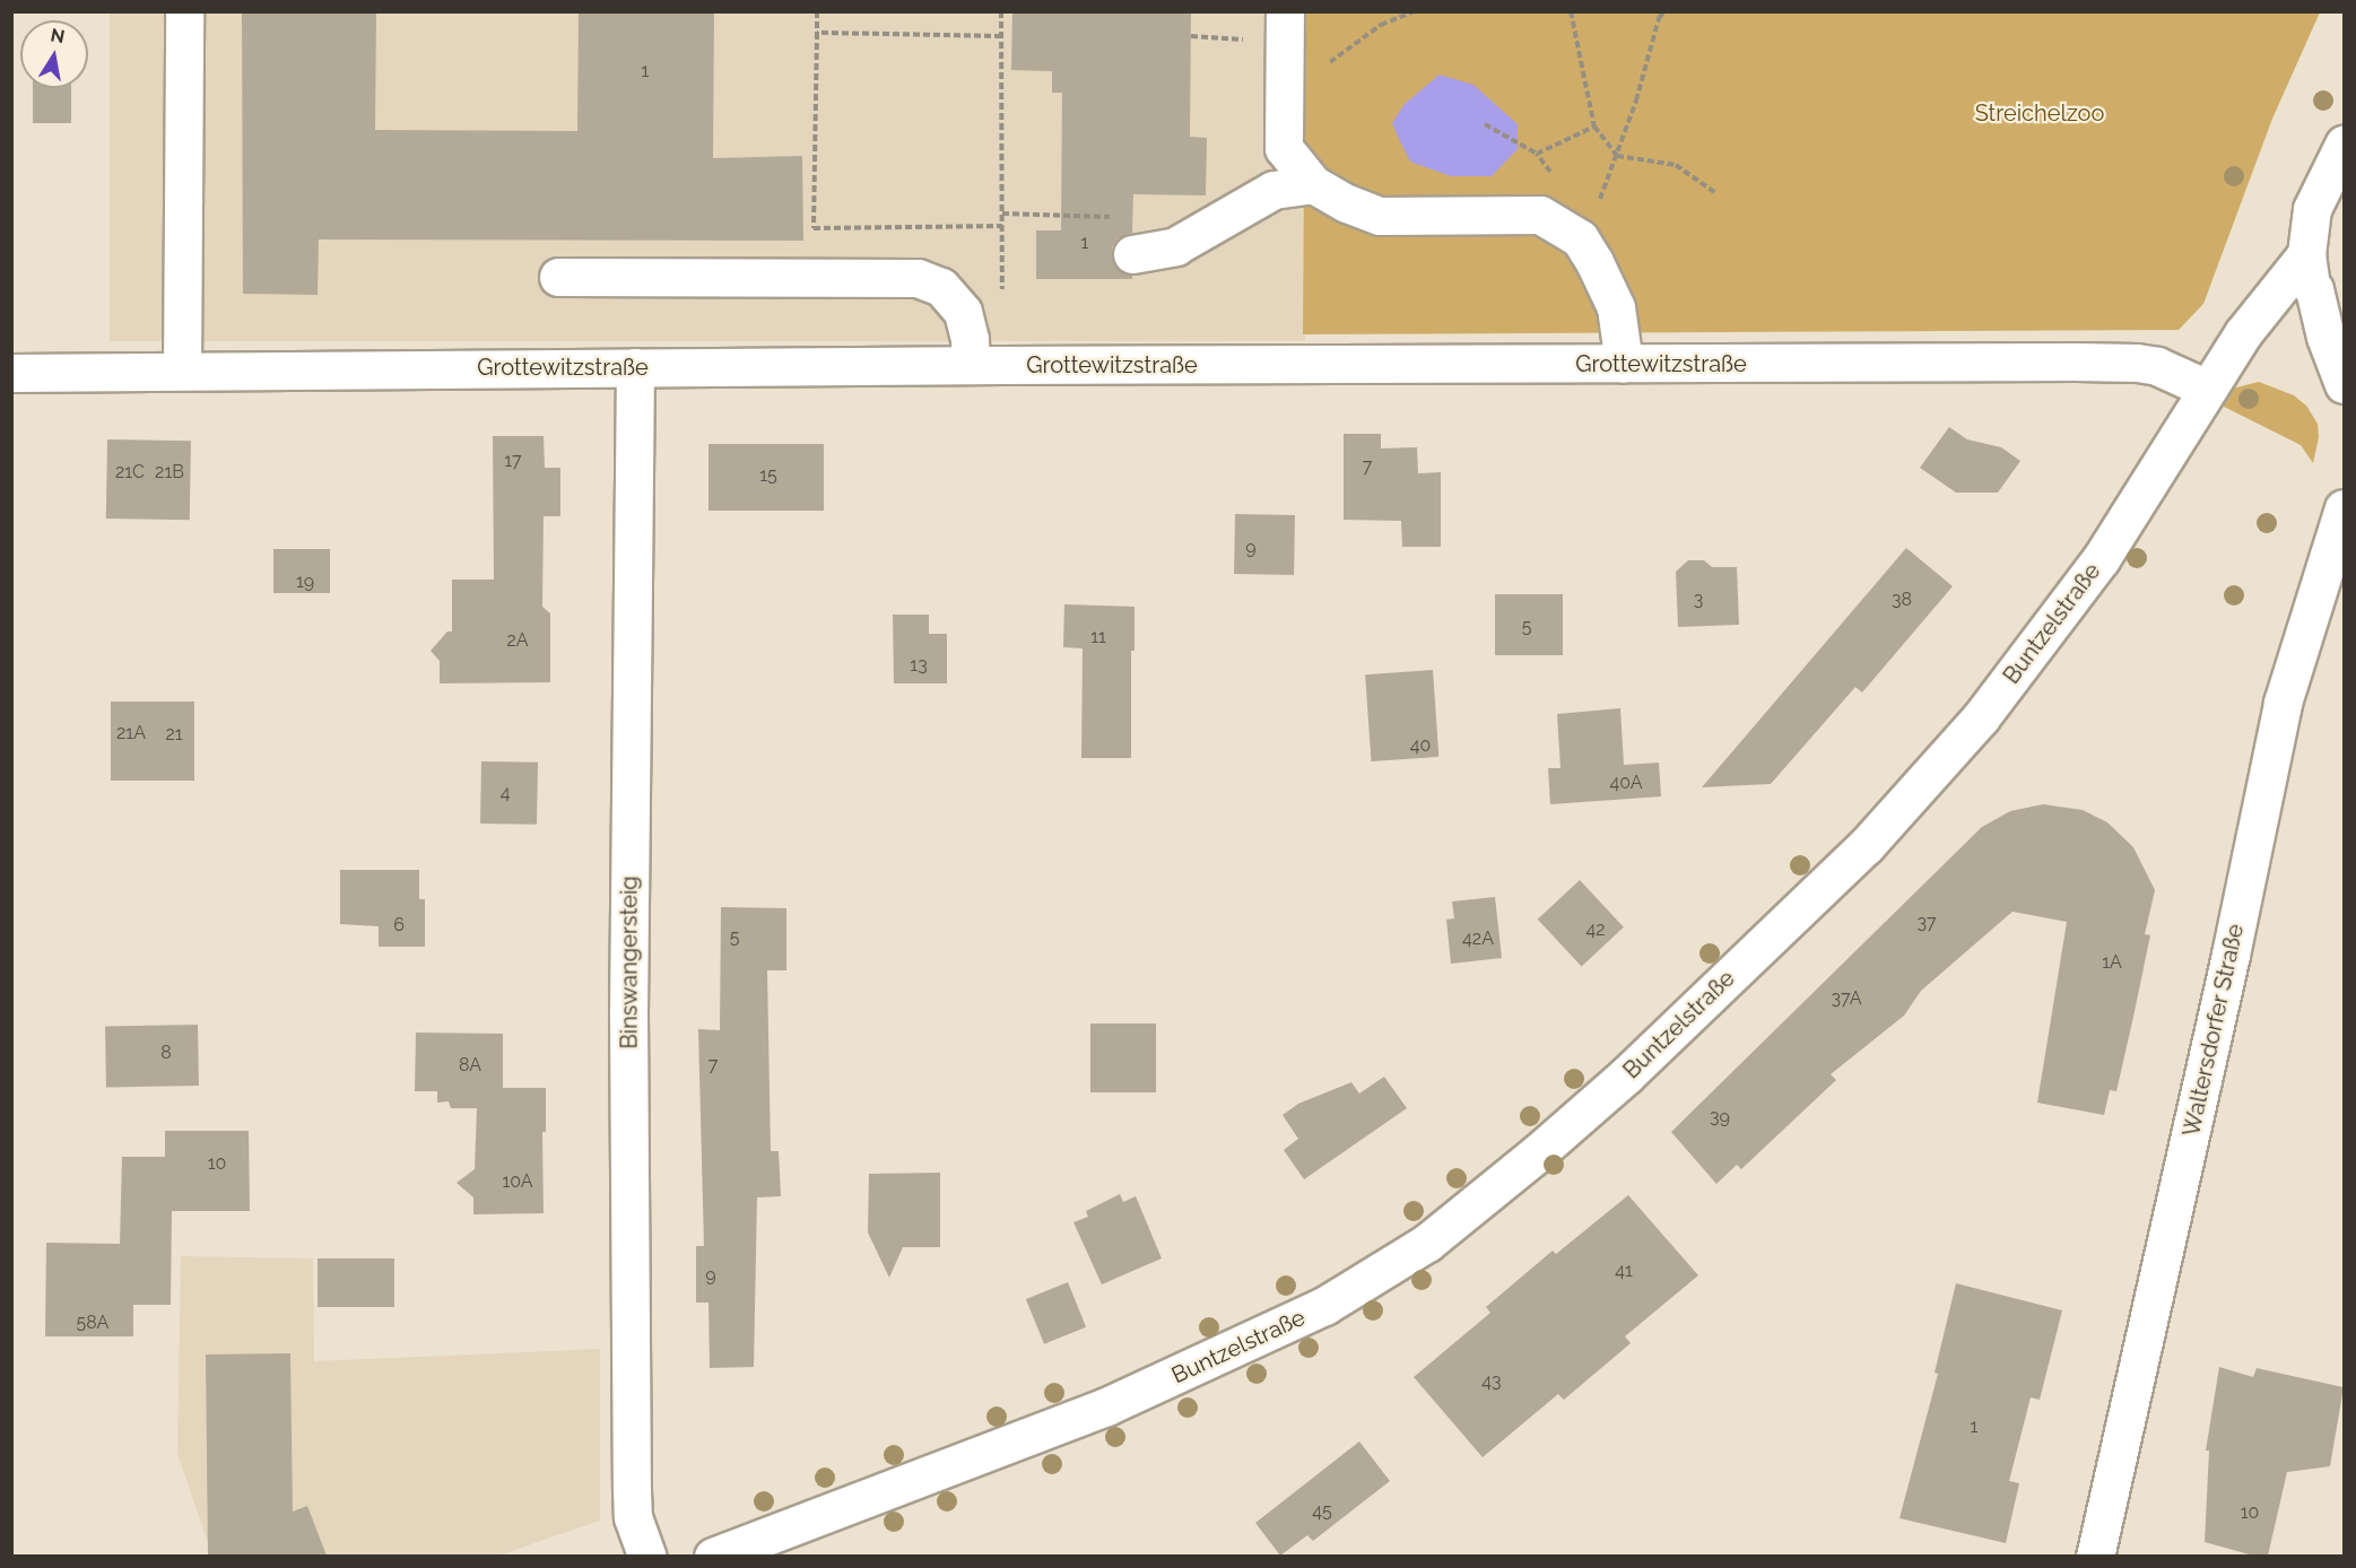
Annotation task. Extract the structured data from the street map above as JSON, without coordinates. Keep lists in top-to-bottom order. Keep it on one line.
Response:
{"streets":{"street":["Grottewitzstraße","Buntzelstraße","Binswangersteig","Waltersdorfer Straße"]},"crossings":[["Grottewitzstraße","Buntzelstraße"],["Grottewitzstraße","Binswangersteig"]],"parks":["Streichelzoo"],"house_numbers":["1","1","17","7","21C","21B","15","9","19","3","38","5","11","2A","13","21A","21","40","40A","4","37","6","42","5","42A","1A","37A","8","8A","7","39","10","10A","41","9","58A","43","1","45","10"],"north":"top"}
